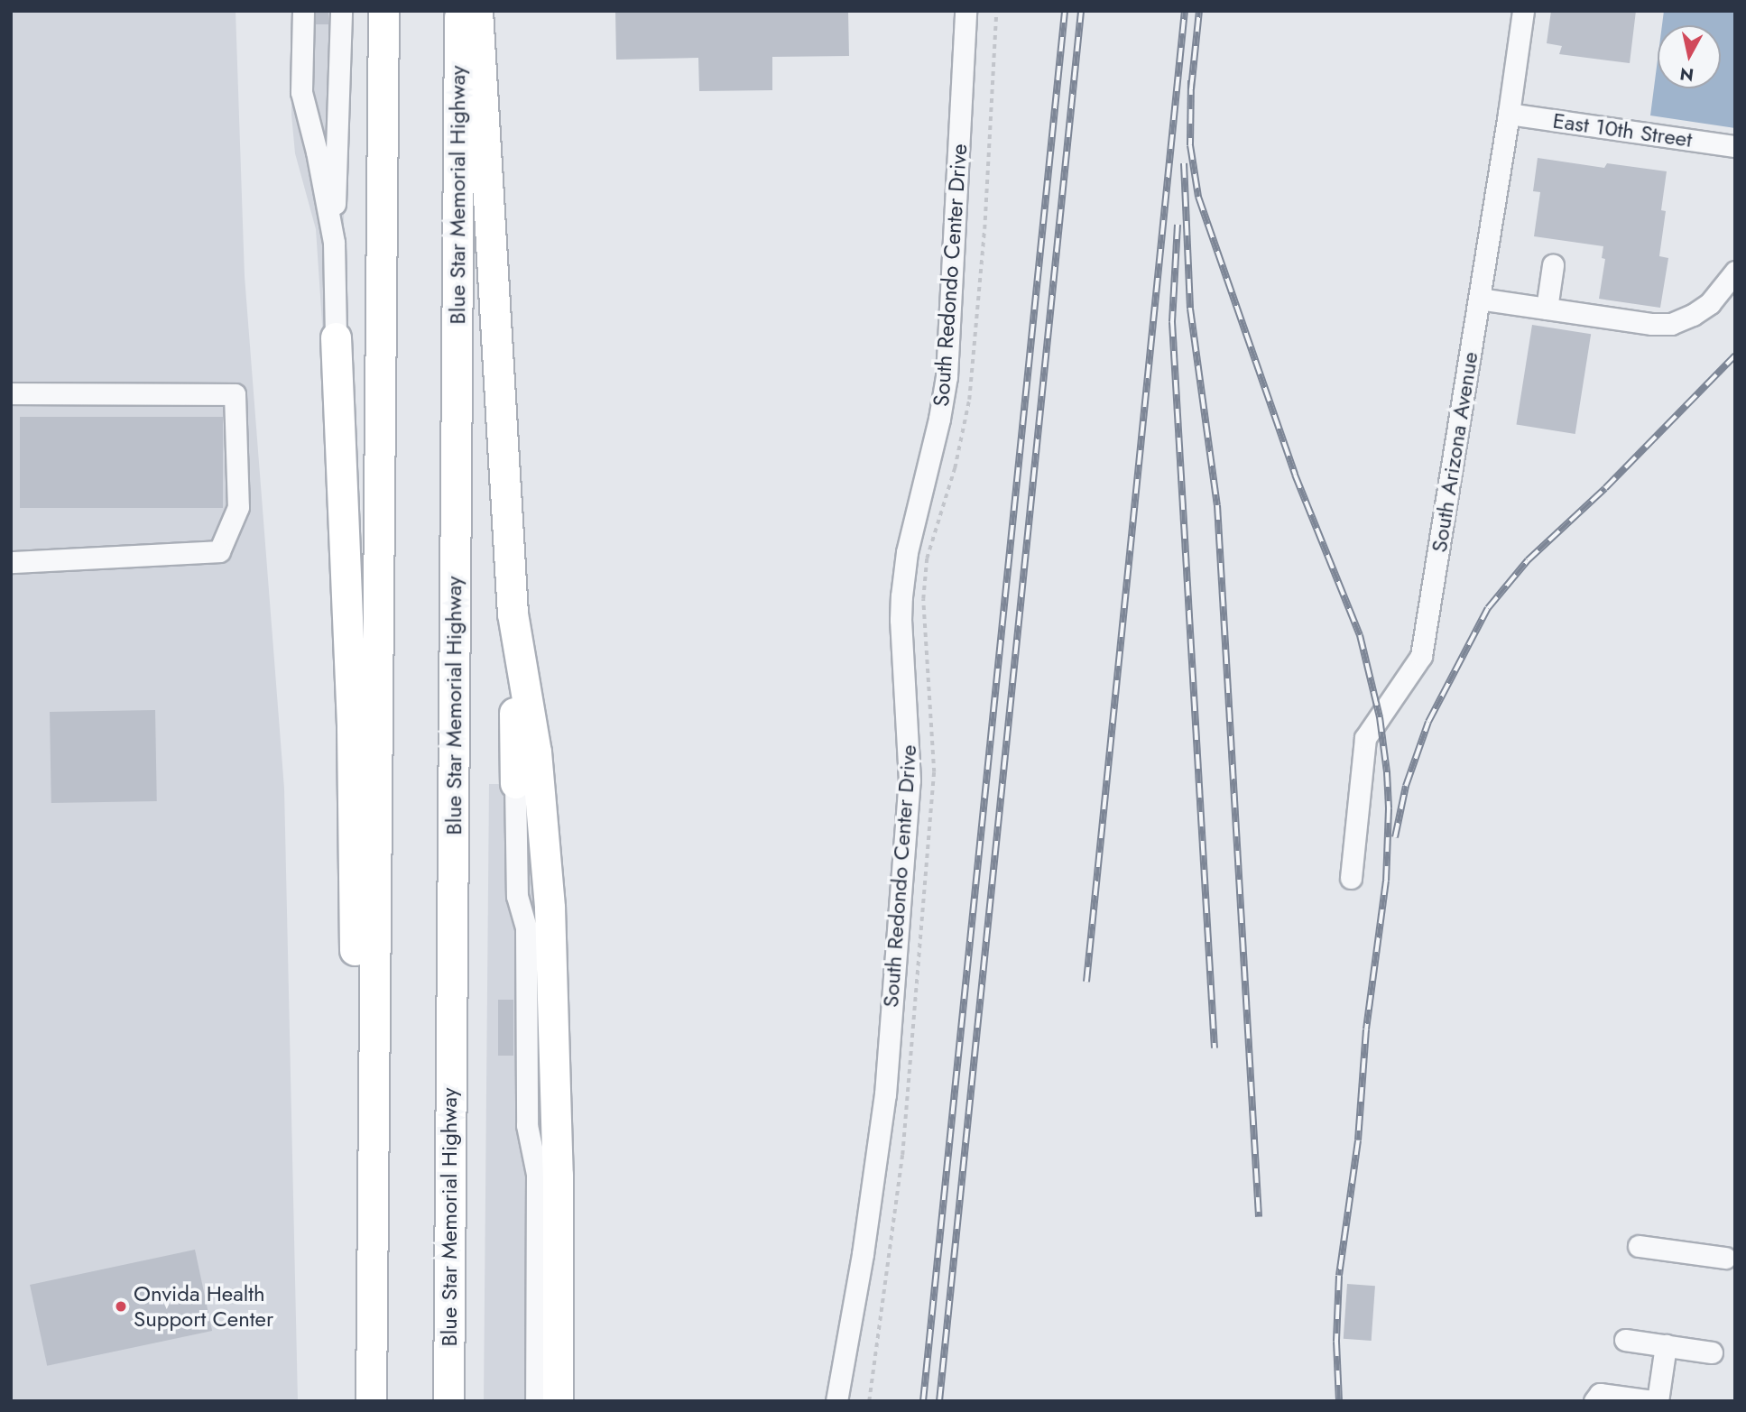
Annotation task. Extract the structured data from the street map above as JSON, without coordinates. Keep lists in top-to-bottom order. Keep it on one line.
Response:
{"streets":{"highway":["Blue Star Memorial Highway"],"street":["East 10th Street","South Redondo Center Drive","South Arizona Avenue"]},"crossings":[["East 10th Street","South Arizona Avenue"]],"places":["Onvida Health Support Center"],"north":"bottom"}
